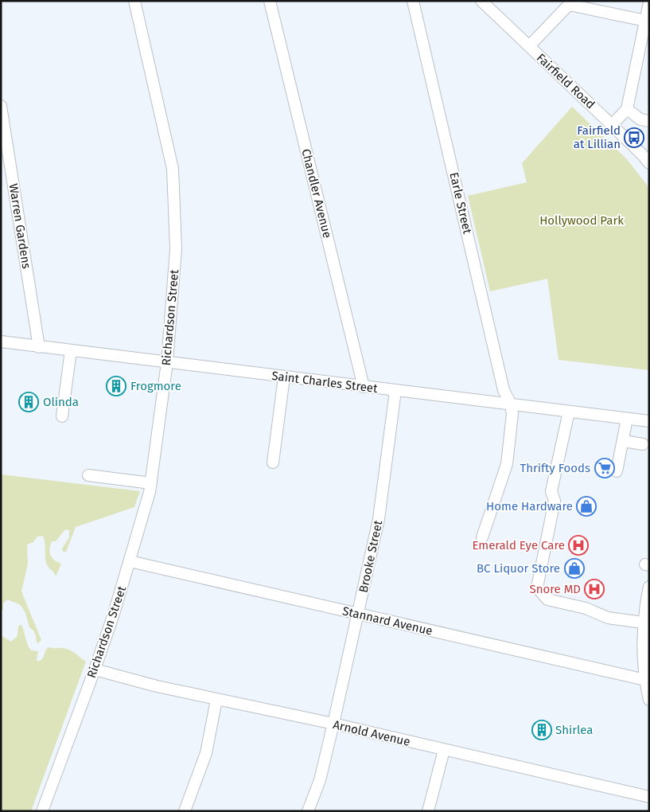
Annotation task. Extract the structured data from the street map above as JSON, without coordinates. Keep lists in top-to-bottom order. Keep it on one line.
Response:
{"streets":{"street":["Fairfield Road","Chandler Avenue","Earle Street","Warren Gardens","Richardson Street","Saint Charles Street","Brooke Street","Stannard Avenue","Arnold Avenue"]},"crossings":[["Chandler Avenue","Saint Charles Street"],["Earle Street","Saint Charles Street"],["Warren Gardens","Saint Charles Street"],["Richardson Street","Saint Charles Street"],["Richardson Street","Stannard Avenue"],["Richardson Street","Arnold Avenue"],["Saint Charles Street","Brooke Street"],["Brooke Street","Stannard Avenue"],["Brooke Street","Arnold Avenue"]],"parks":["Hollywood Park"],"places":{"bus stop":["Fairfield at Lillian"],"building":["Frogmore","Olinda","Shirlea"],"supermarket":["Thrifty Foods"],"shop":["Home Hardware","BC Liquor Store"],"hospital":["Emerald Eye Care","Snore MD"]}}
